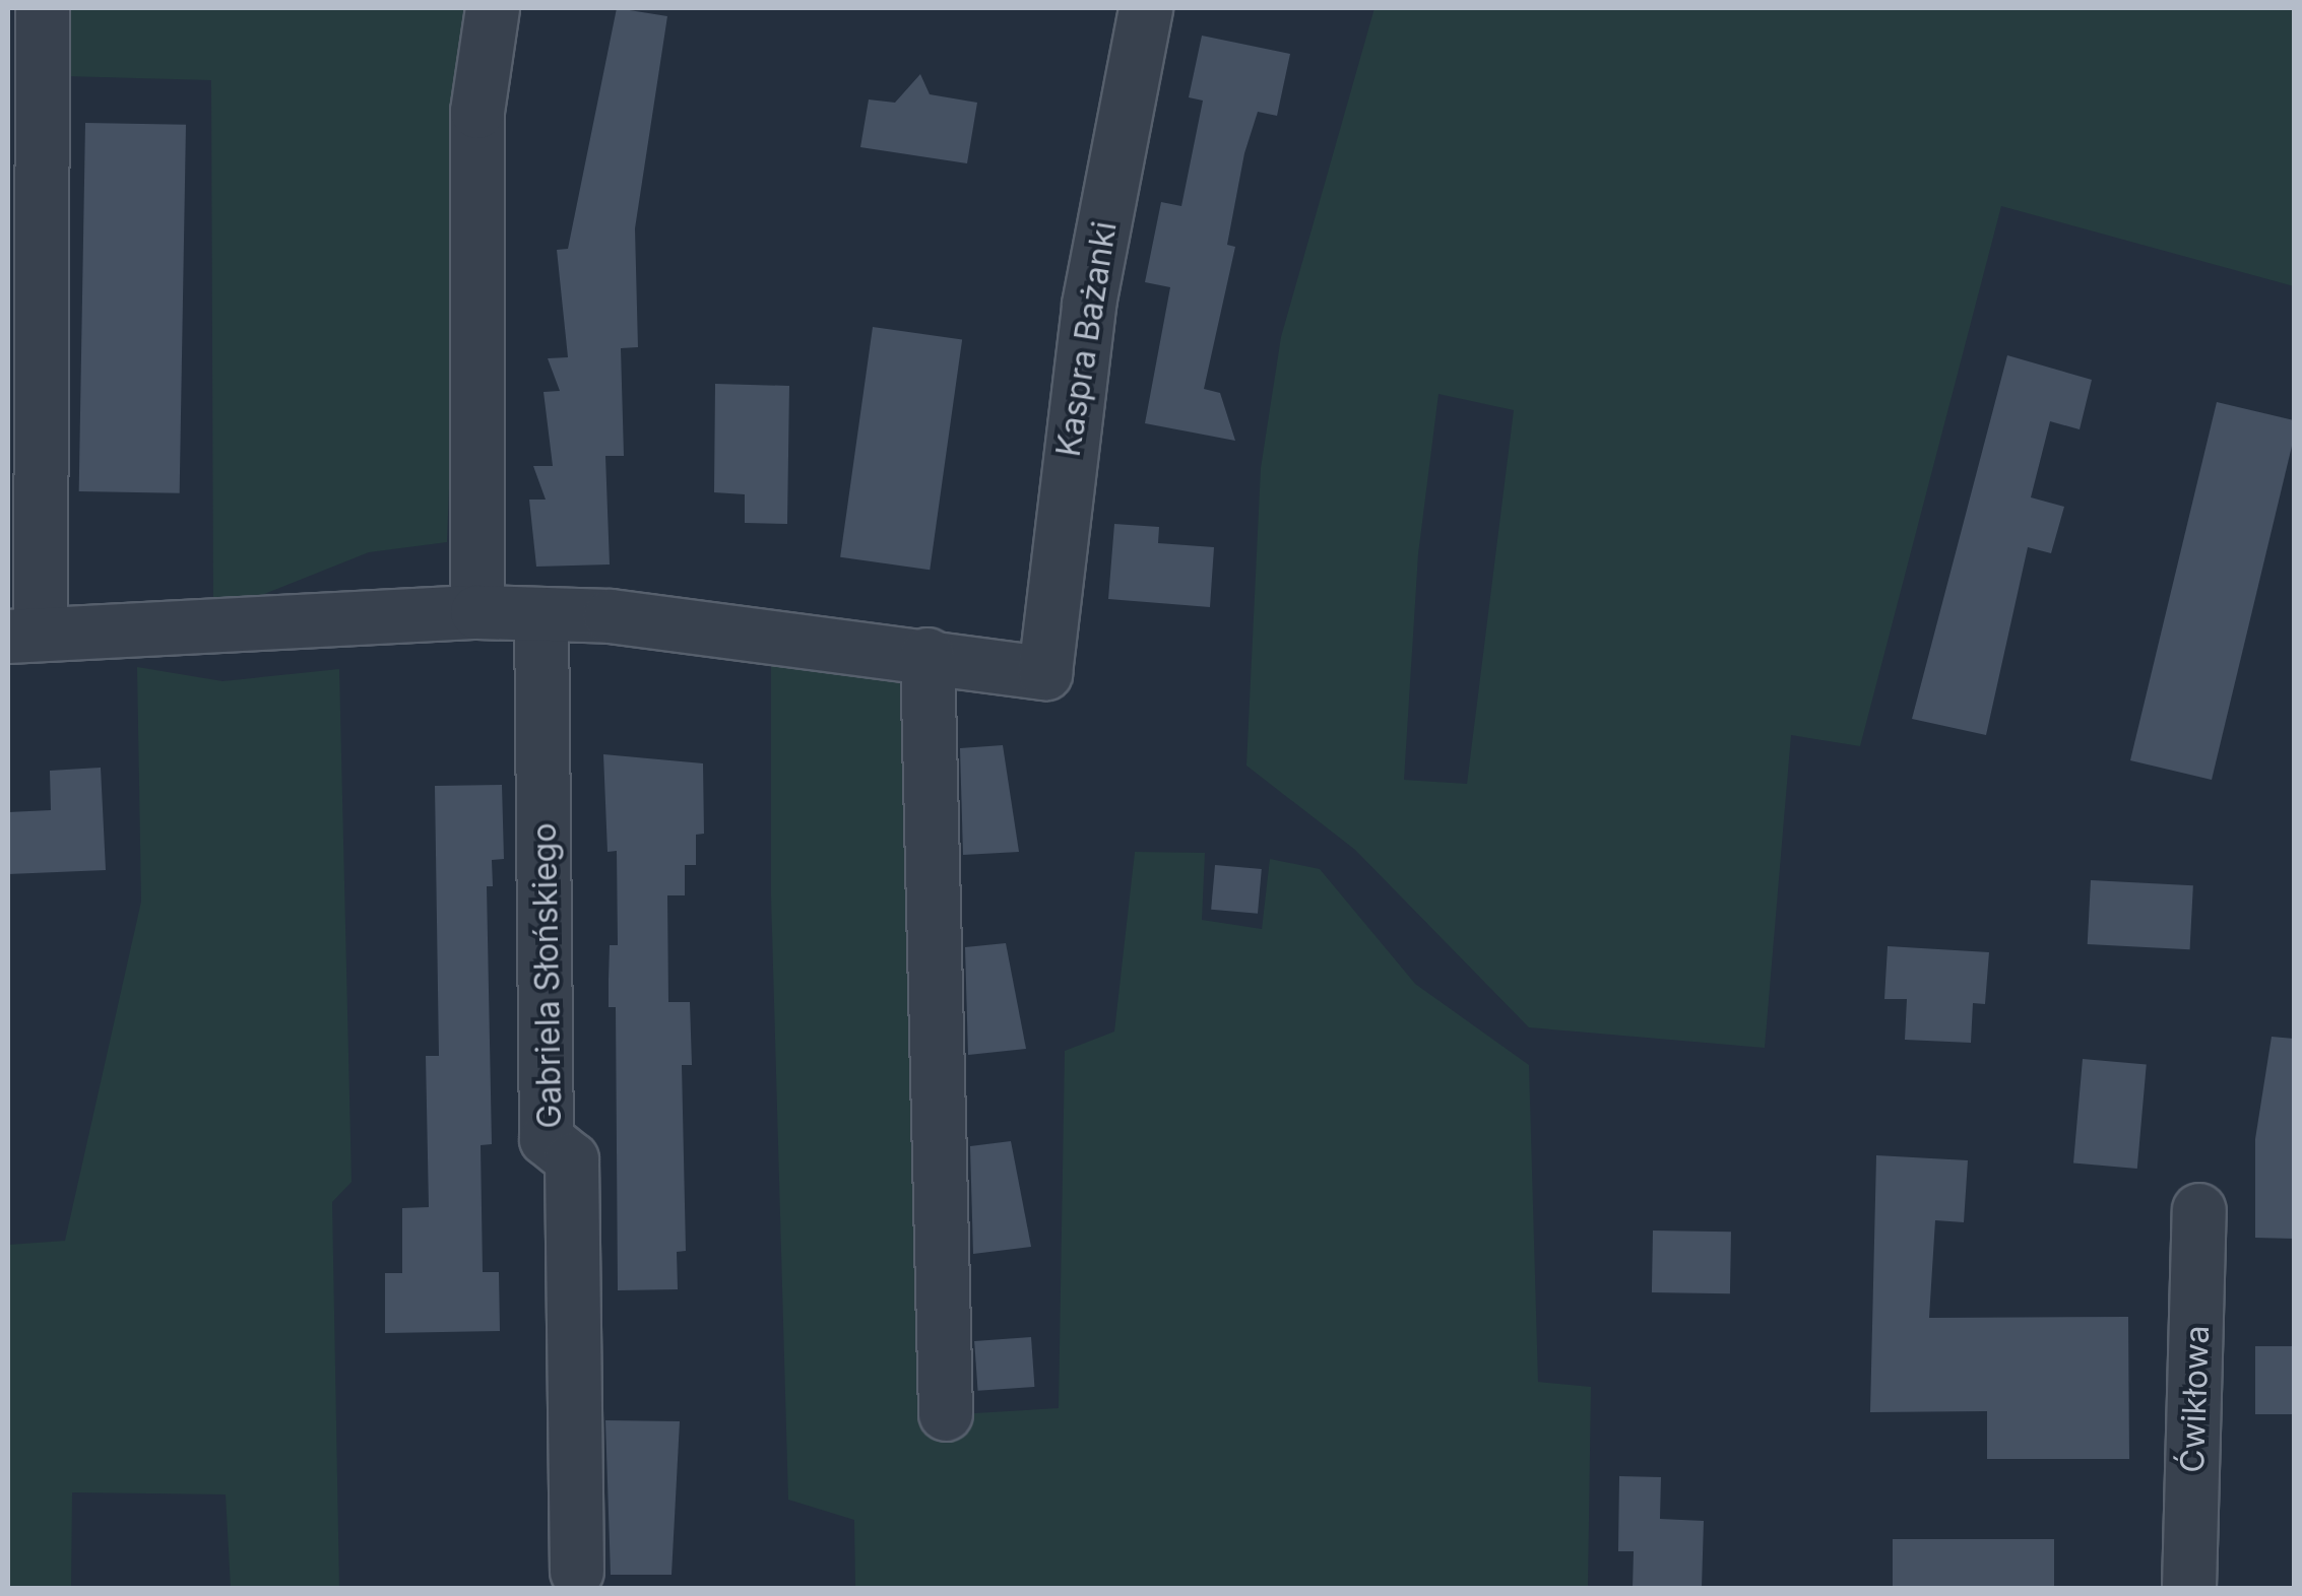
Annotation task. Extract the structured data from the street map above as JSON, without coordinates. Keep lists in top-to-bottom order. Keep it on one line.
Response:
{"streets":{"street":["Kaspra Bażanki","Gabriela Słońskiego","Ćwikłowa"]}}
